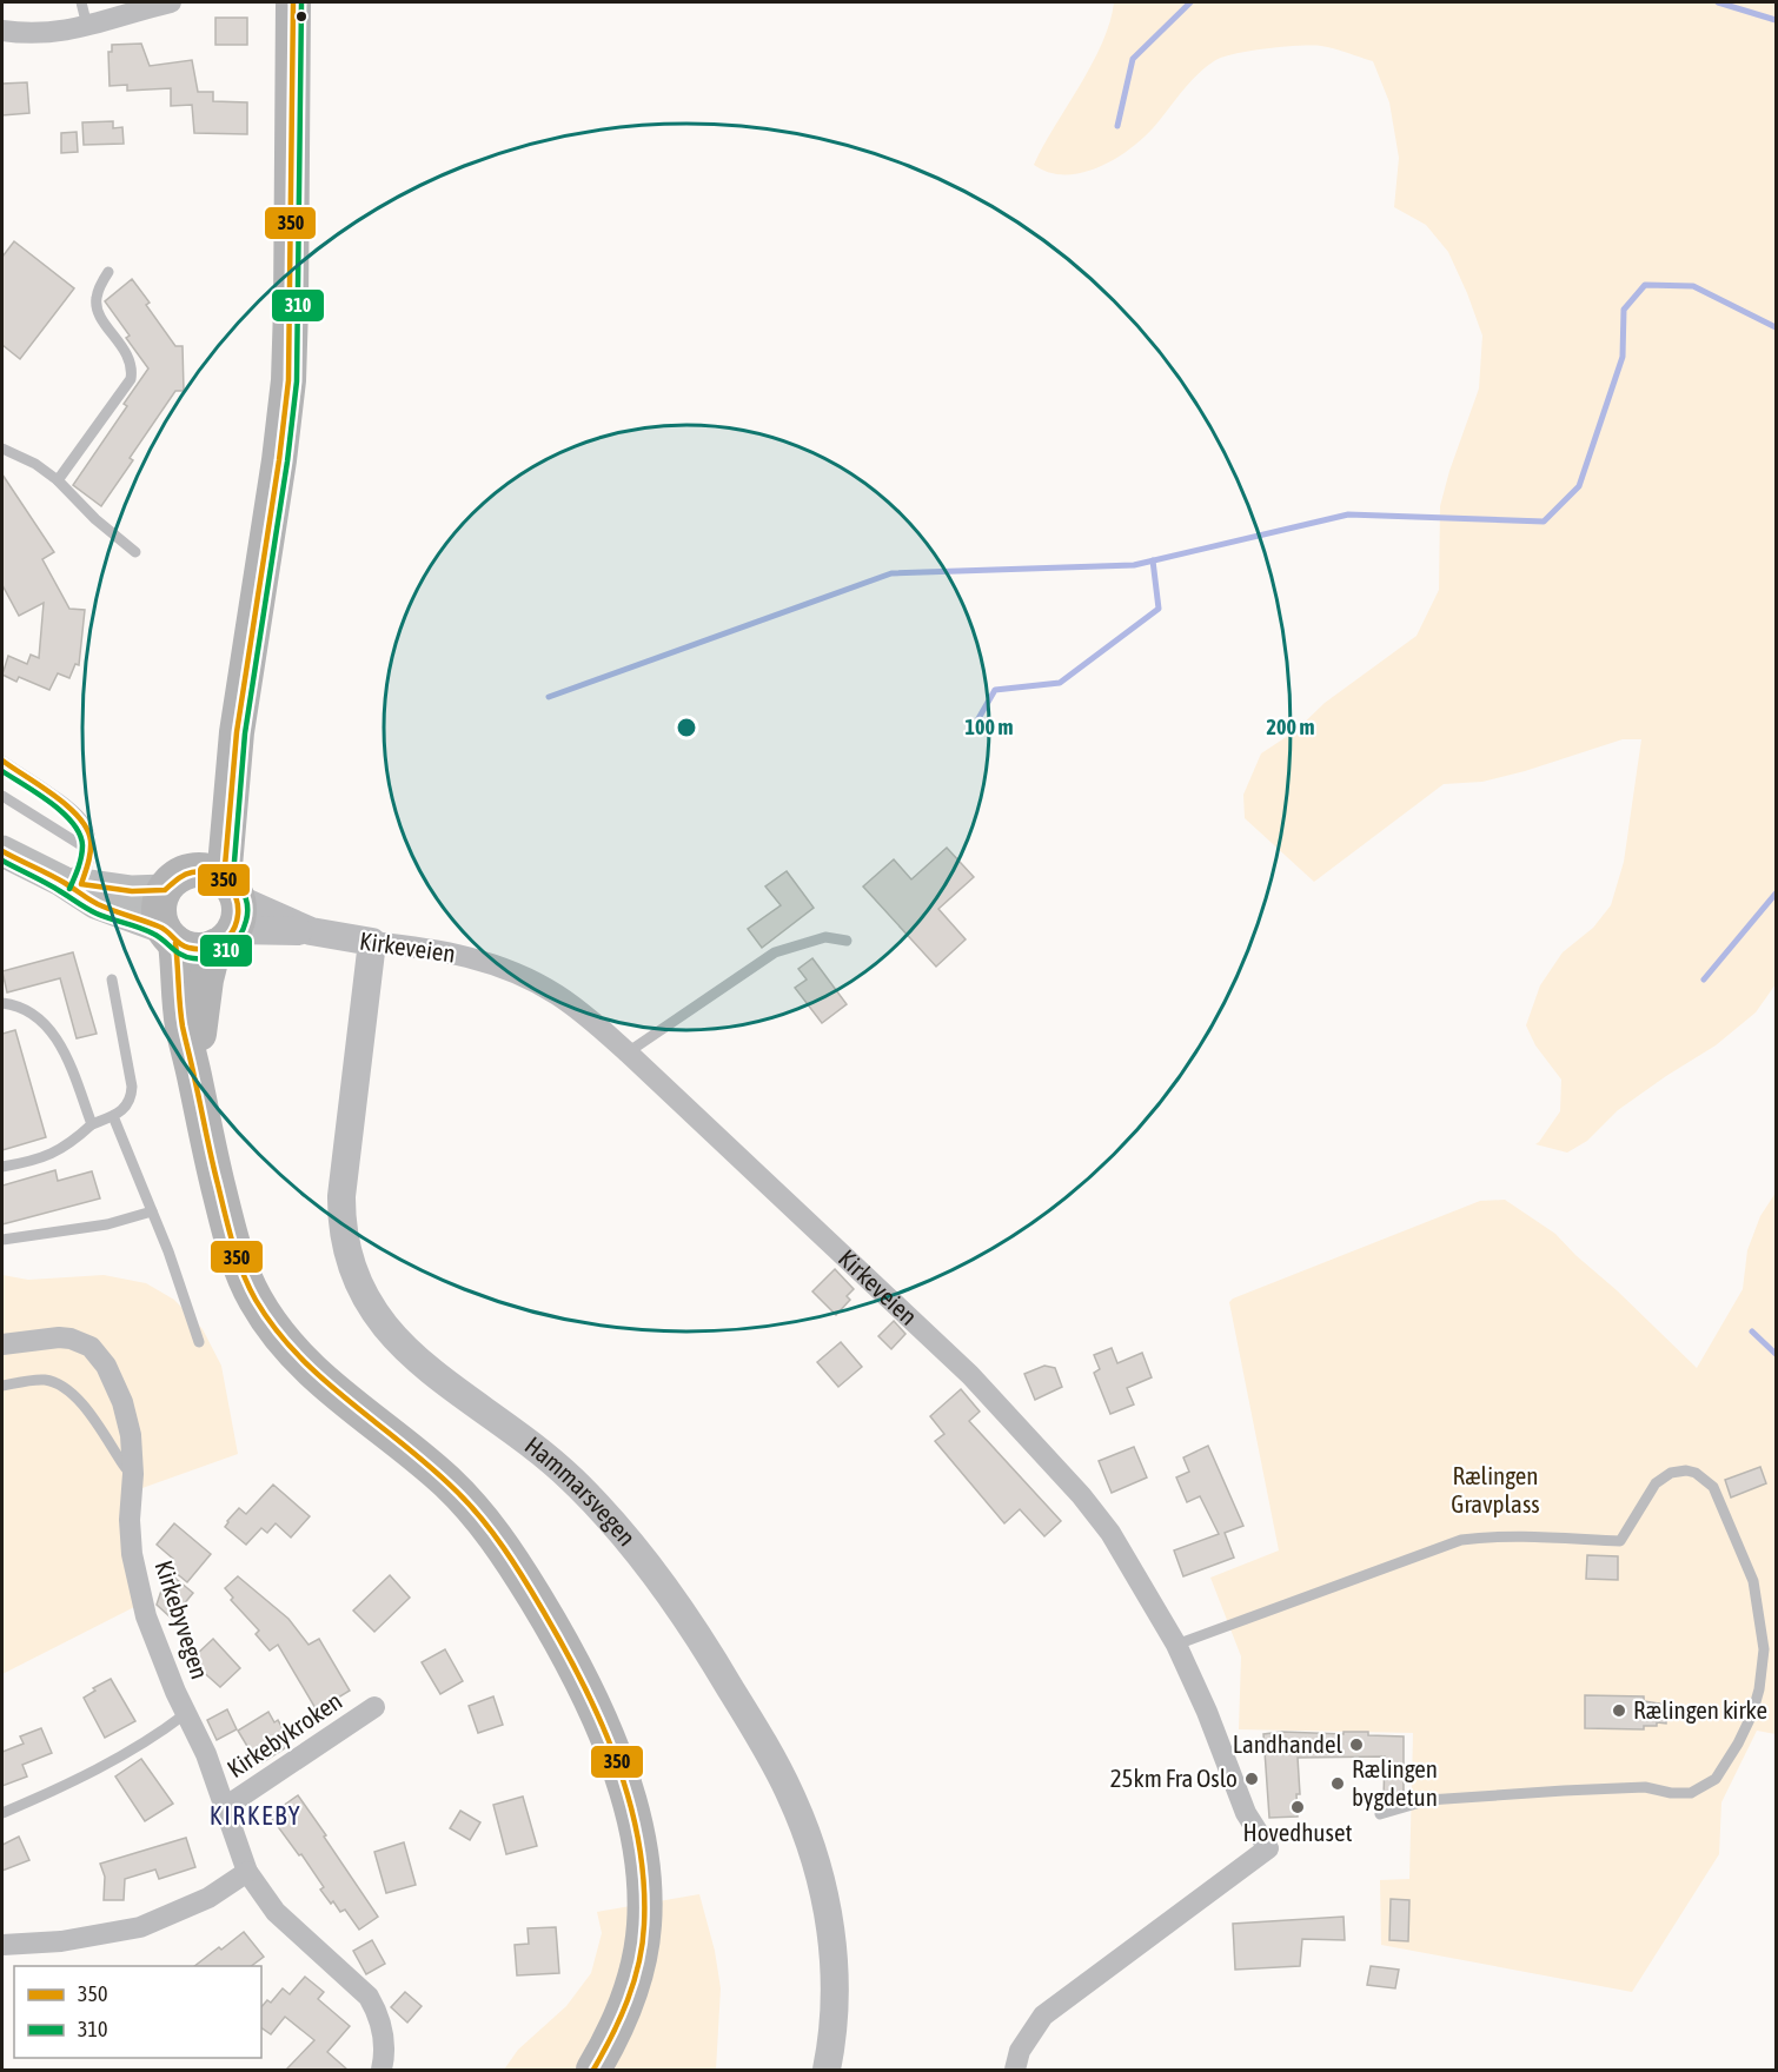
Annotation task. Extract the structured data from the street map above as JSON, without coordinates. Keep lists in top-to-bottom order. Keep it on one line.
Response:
{"streets":{"street":["Kirkeveien","Hammarsvegen","Kirkebyvegen","Kirkebykroken"]},"crossings":[["Kirkeveien","Hammarsvegen"],["Kirkebyvegen","Kirkebykroken"]],"districts":["KIRKEBY"],"parks":["Rælingen Gravplass"],"places":["Rælingen kirke","Landhandel","25km Fra Oslo","Rælingen bygdetun","Hovedhuset"],"lines":["transit line 350","transit line 310"],"legend":["350","310"],"rings":["100 m","200 m"]}
